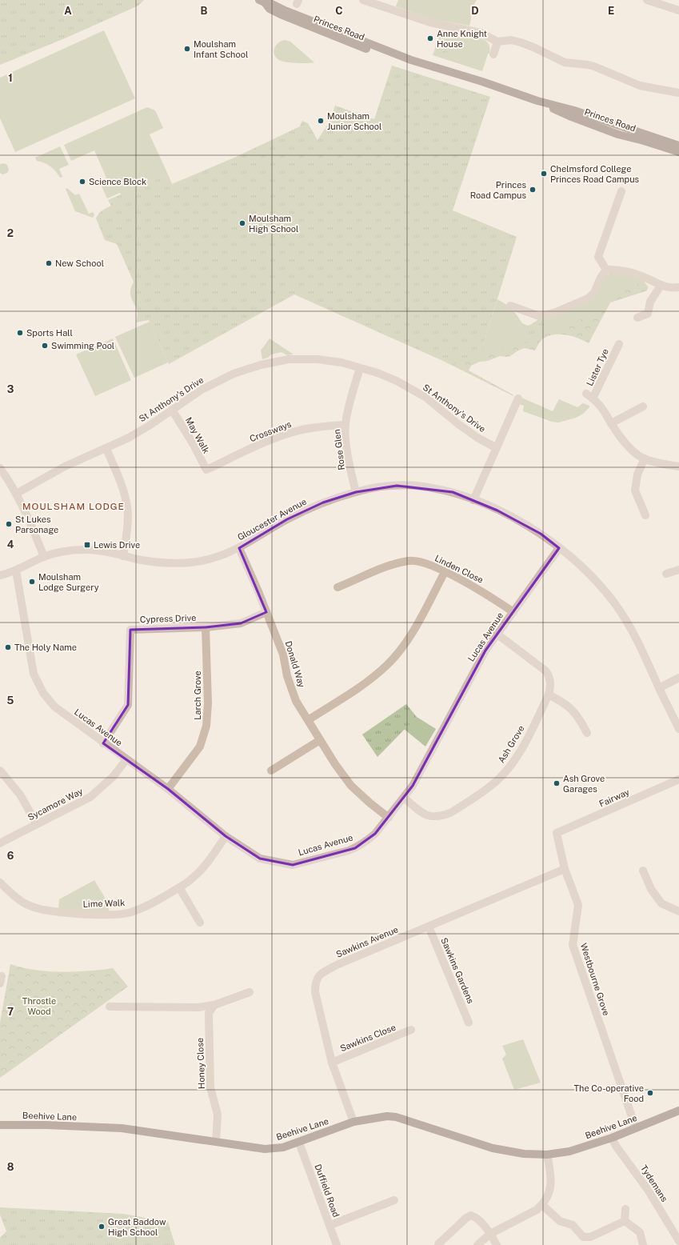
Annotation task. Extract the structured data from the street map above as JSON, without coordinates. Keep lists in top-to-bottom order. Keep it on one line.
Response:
{"streets":{"main road":["Princes Road","Beehive Lane"],"street":["Lister Tye","St Anthony's Drive","Crossways","May Walk","Rose Glen","Gloucester Avenue","Linden Close","Cypress Drive","Lucas Avenue","Donald Way","Larch Grove","Ash Grove","Fairway","Sycamore Way","Lime Walk","Sawkins Avenue","Sawkins Gardens","Westbourne Grove","Sawkins Close","Honey Close","Tydemans","Duffield Road"]},"crossings":[["St Anthony's Drive","May Walk"],["St Anthony's Drive","Rose Glen"],["Crossways","May Walk"],["Crossways","Rose Glen"],["Rose Glen","Gloucester Avenue"],["Gloucester Avenue","Lucas Avenue"],["Gloucester Avenue","Donald Way"],["Linden Close","Lucas Avenue"],["Cypress Drive","Lucas Avenue"],["Cypress Drive","Donald Way"],["Cypress Drive","Larch Grove"],["Lucas Avenue","Donald Way"],["Lucas Avenue","Larch Grove"],["Lucas Avenue","Ash Grove"],["Lucas Avenue","Sycamore Way"],["Lucas Avenue","Lime Walk"],["Fairway","Westbourne Grove"],["Sawkins Avenue","Sawkins Gardens"],["Sawkins Avenue","Westbourne Grove"],["Sawkins Avenue","Sawkins Close"],["Sawkins Avenue","Beehive Lane"],["Westbourne Grove","Beehive Lane"],["Honey Close","Beehive Lane"],["Beehive Lane","Tydemans"],["Beehive Lane","Duffield Road"]],"districts":["MOULSHAM LODGE"],"parks":["Throstle Wood"],"places":{"other":["Anne Knight House","Moulsham Infant School","Moulsham Junior School","Chelmsford College Princes Road Campus","Science Block","Princes Road Campus","Moulsham High School","New School","Sports Hall","Swimming Pool","St Lukes Parsonage","Moulsham Lodge Surgery","The Holy Name","Ash Grove Garages","The Co-operative Food","Great Baddow High School"],"transit":["Lewis Drive"]},"grid":{"columns":["A","B","C","D","E"],"rows":["1","2","3","4","5","6","7","8"]}}
